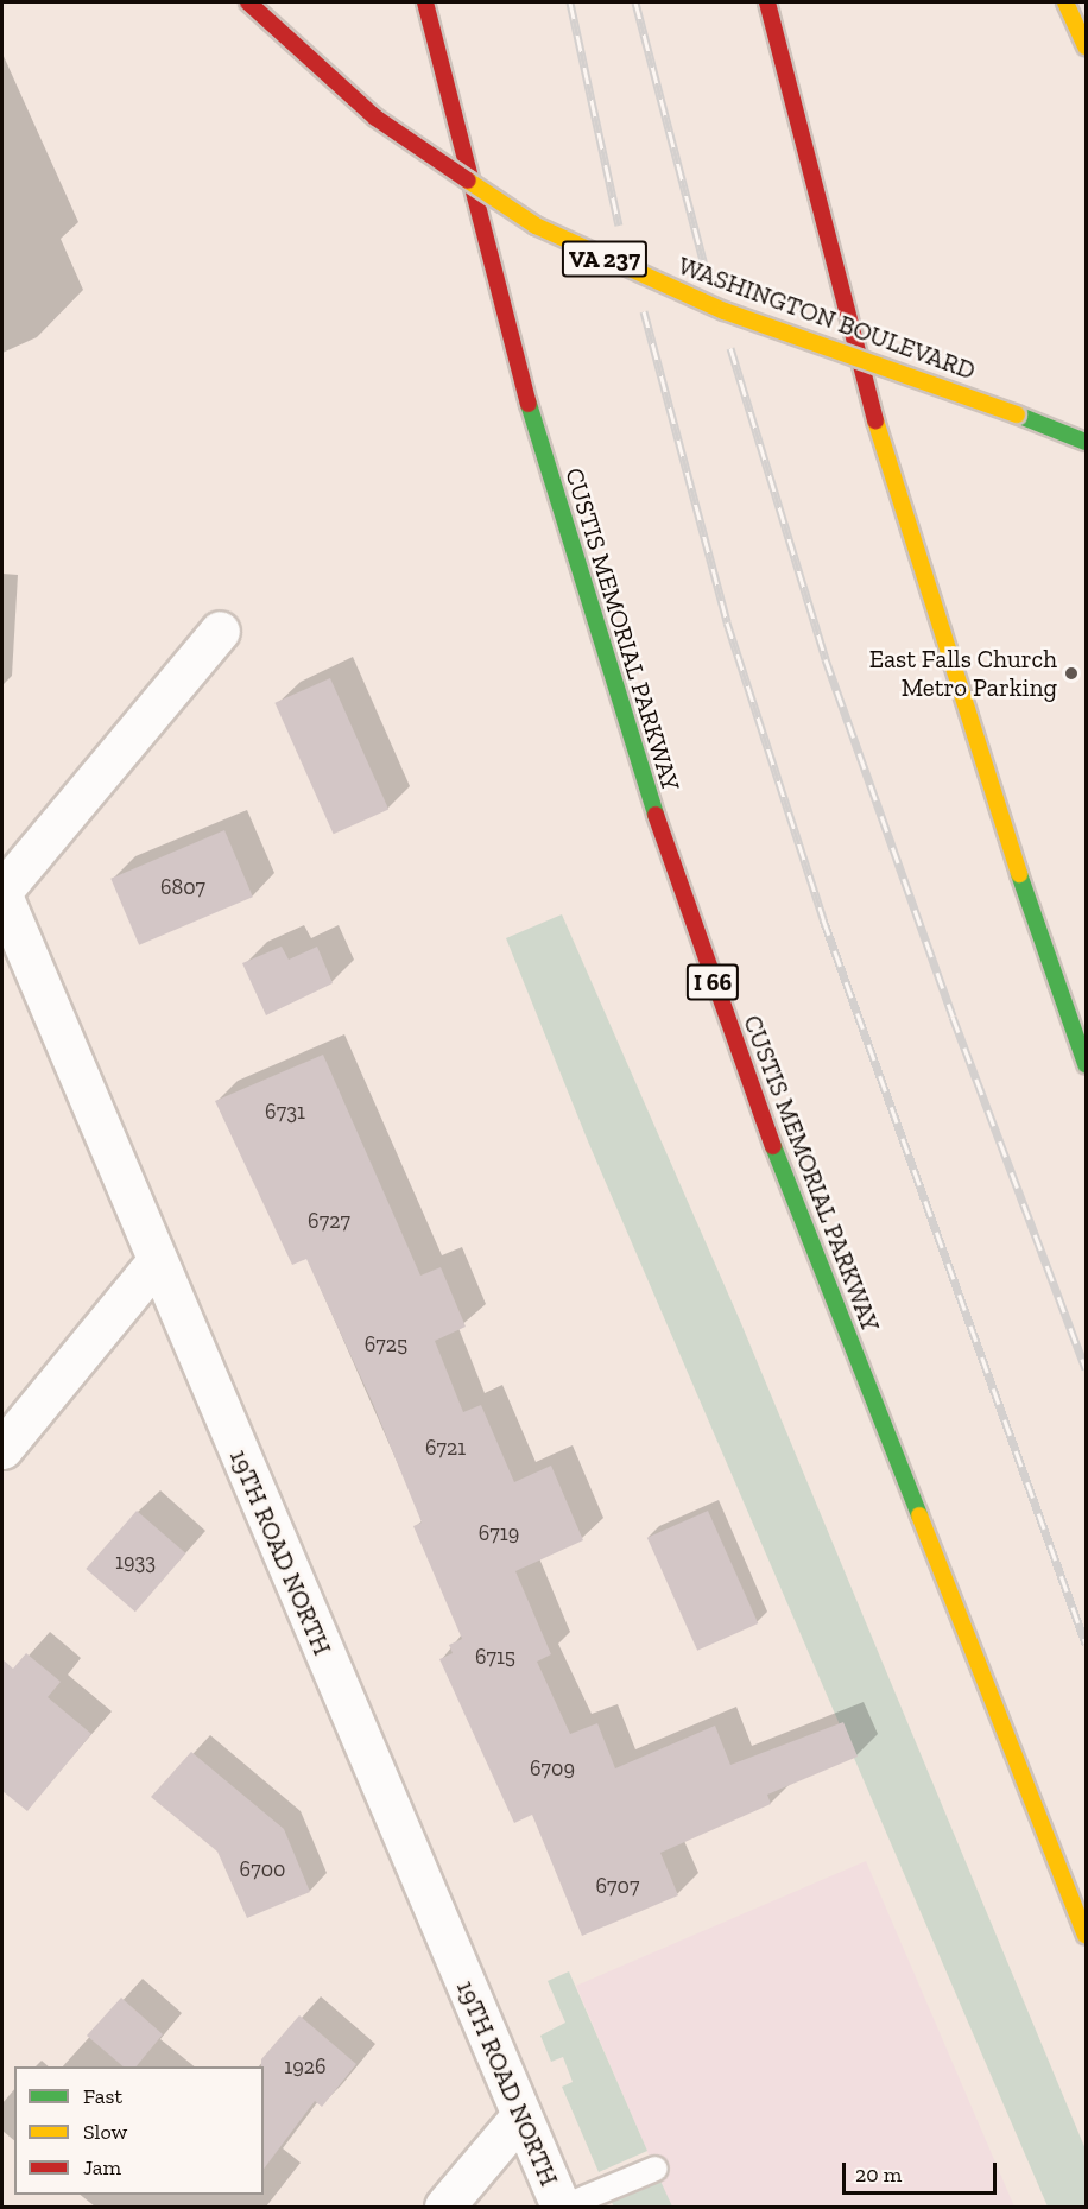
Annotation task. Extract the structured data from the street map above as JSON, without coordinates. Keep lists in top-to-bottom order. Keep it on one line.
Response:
{"streets":{"main road":["VA 237","WASHINGTON BOULEVARD","CUSTIS MEMORIAL PARKWAY","I 66"],"street":["19TH ROAD NORTH"]},"places":["East Falls Church Metro Parking"],"house_numbers":["6807","6731","6727","6725","6721","6719","1933","6715","6709","6700","6707","1926"],"legend":["Fast","Slow","Jam"],"scale_bar":"20 m"}
